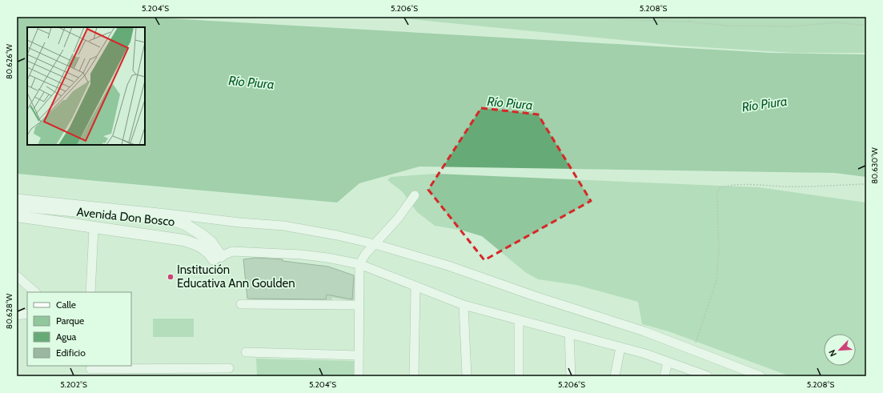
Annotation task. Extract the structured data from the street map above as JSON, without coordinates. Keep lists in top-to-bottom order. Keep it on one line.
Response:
{"streets":{"main road":["Avenida Don Bosco"]},"water":["Río Piura"],"places":["Institución Educativa Ann Goulden"],"legend":["Calle","Parque","Agua","Edificio"],"north":"bottom left","coordinates":["5.204°S","5.206°S","5.208°S","80.626°W","80.630°W","80.628°W","5.202°S"]}
